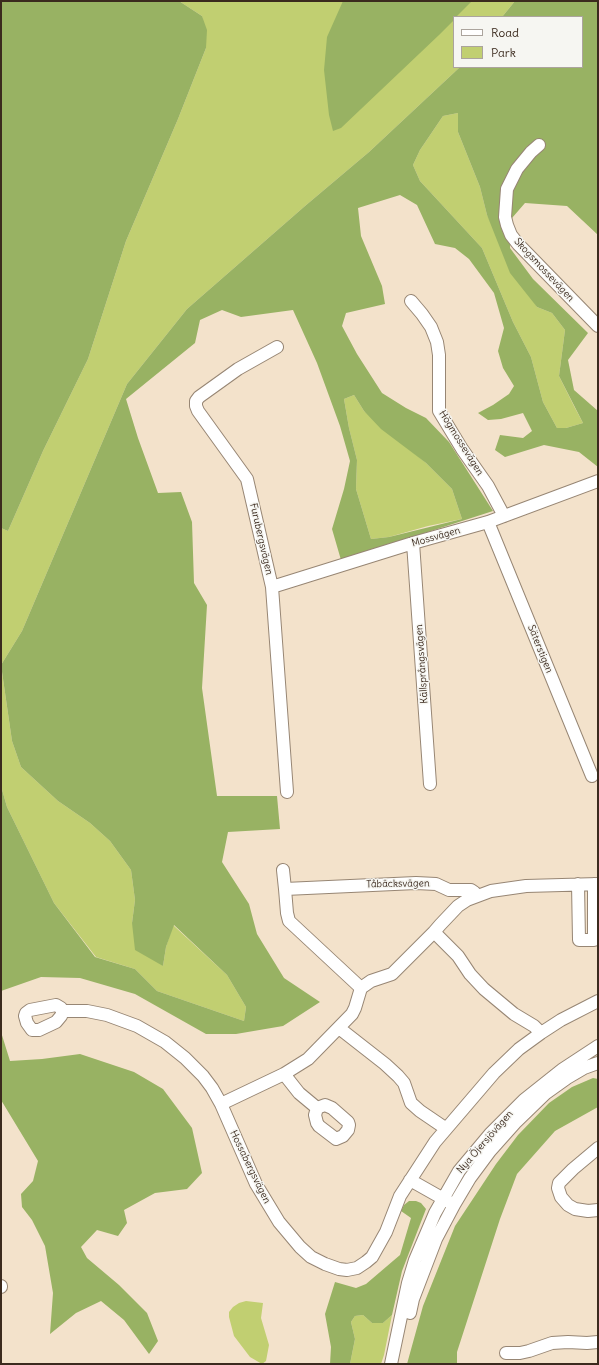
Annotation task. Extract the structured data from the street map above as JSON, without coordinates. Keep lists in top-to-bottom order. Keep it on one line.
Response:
{"streets":{"street":["Skogsmossevägen","Högmossevägen","Mossvägen","Furubergsvägen","Säterstigen","Källsprångsvägen","Tåbäcksvägen","Nya Öjersjövägen","Hossabergsvägen"]},"crossings":[["Högmossevägen","Mossvägen"],["Mossvägen","Furubergsvägen"],["Mossvägen","Säterstigen"],["Mossvägen","Källsprångsvägen"]],"legend":["Road","Park"]}
